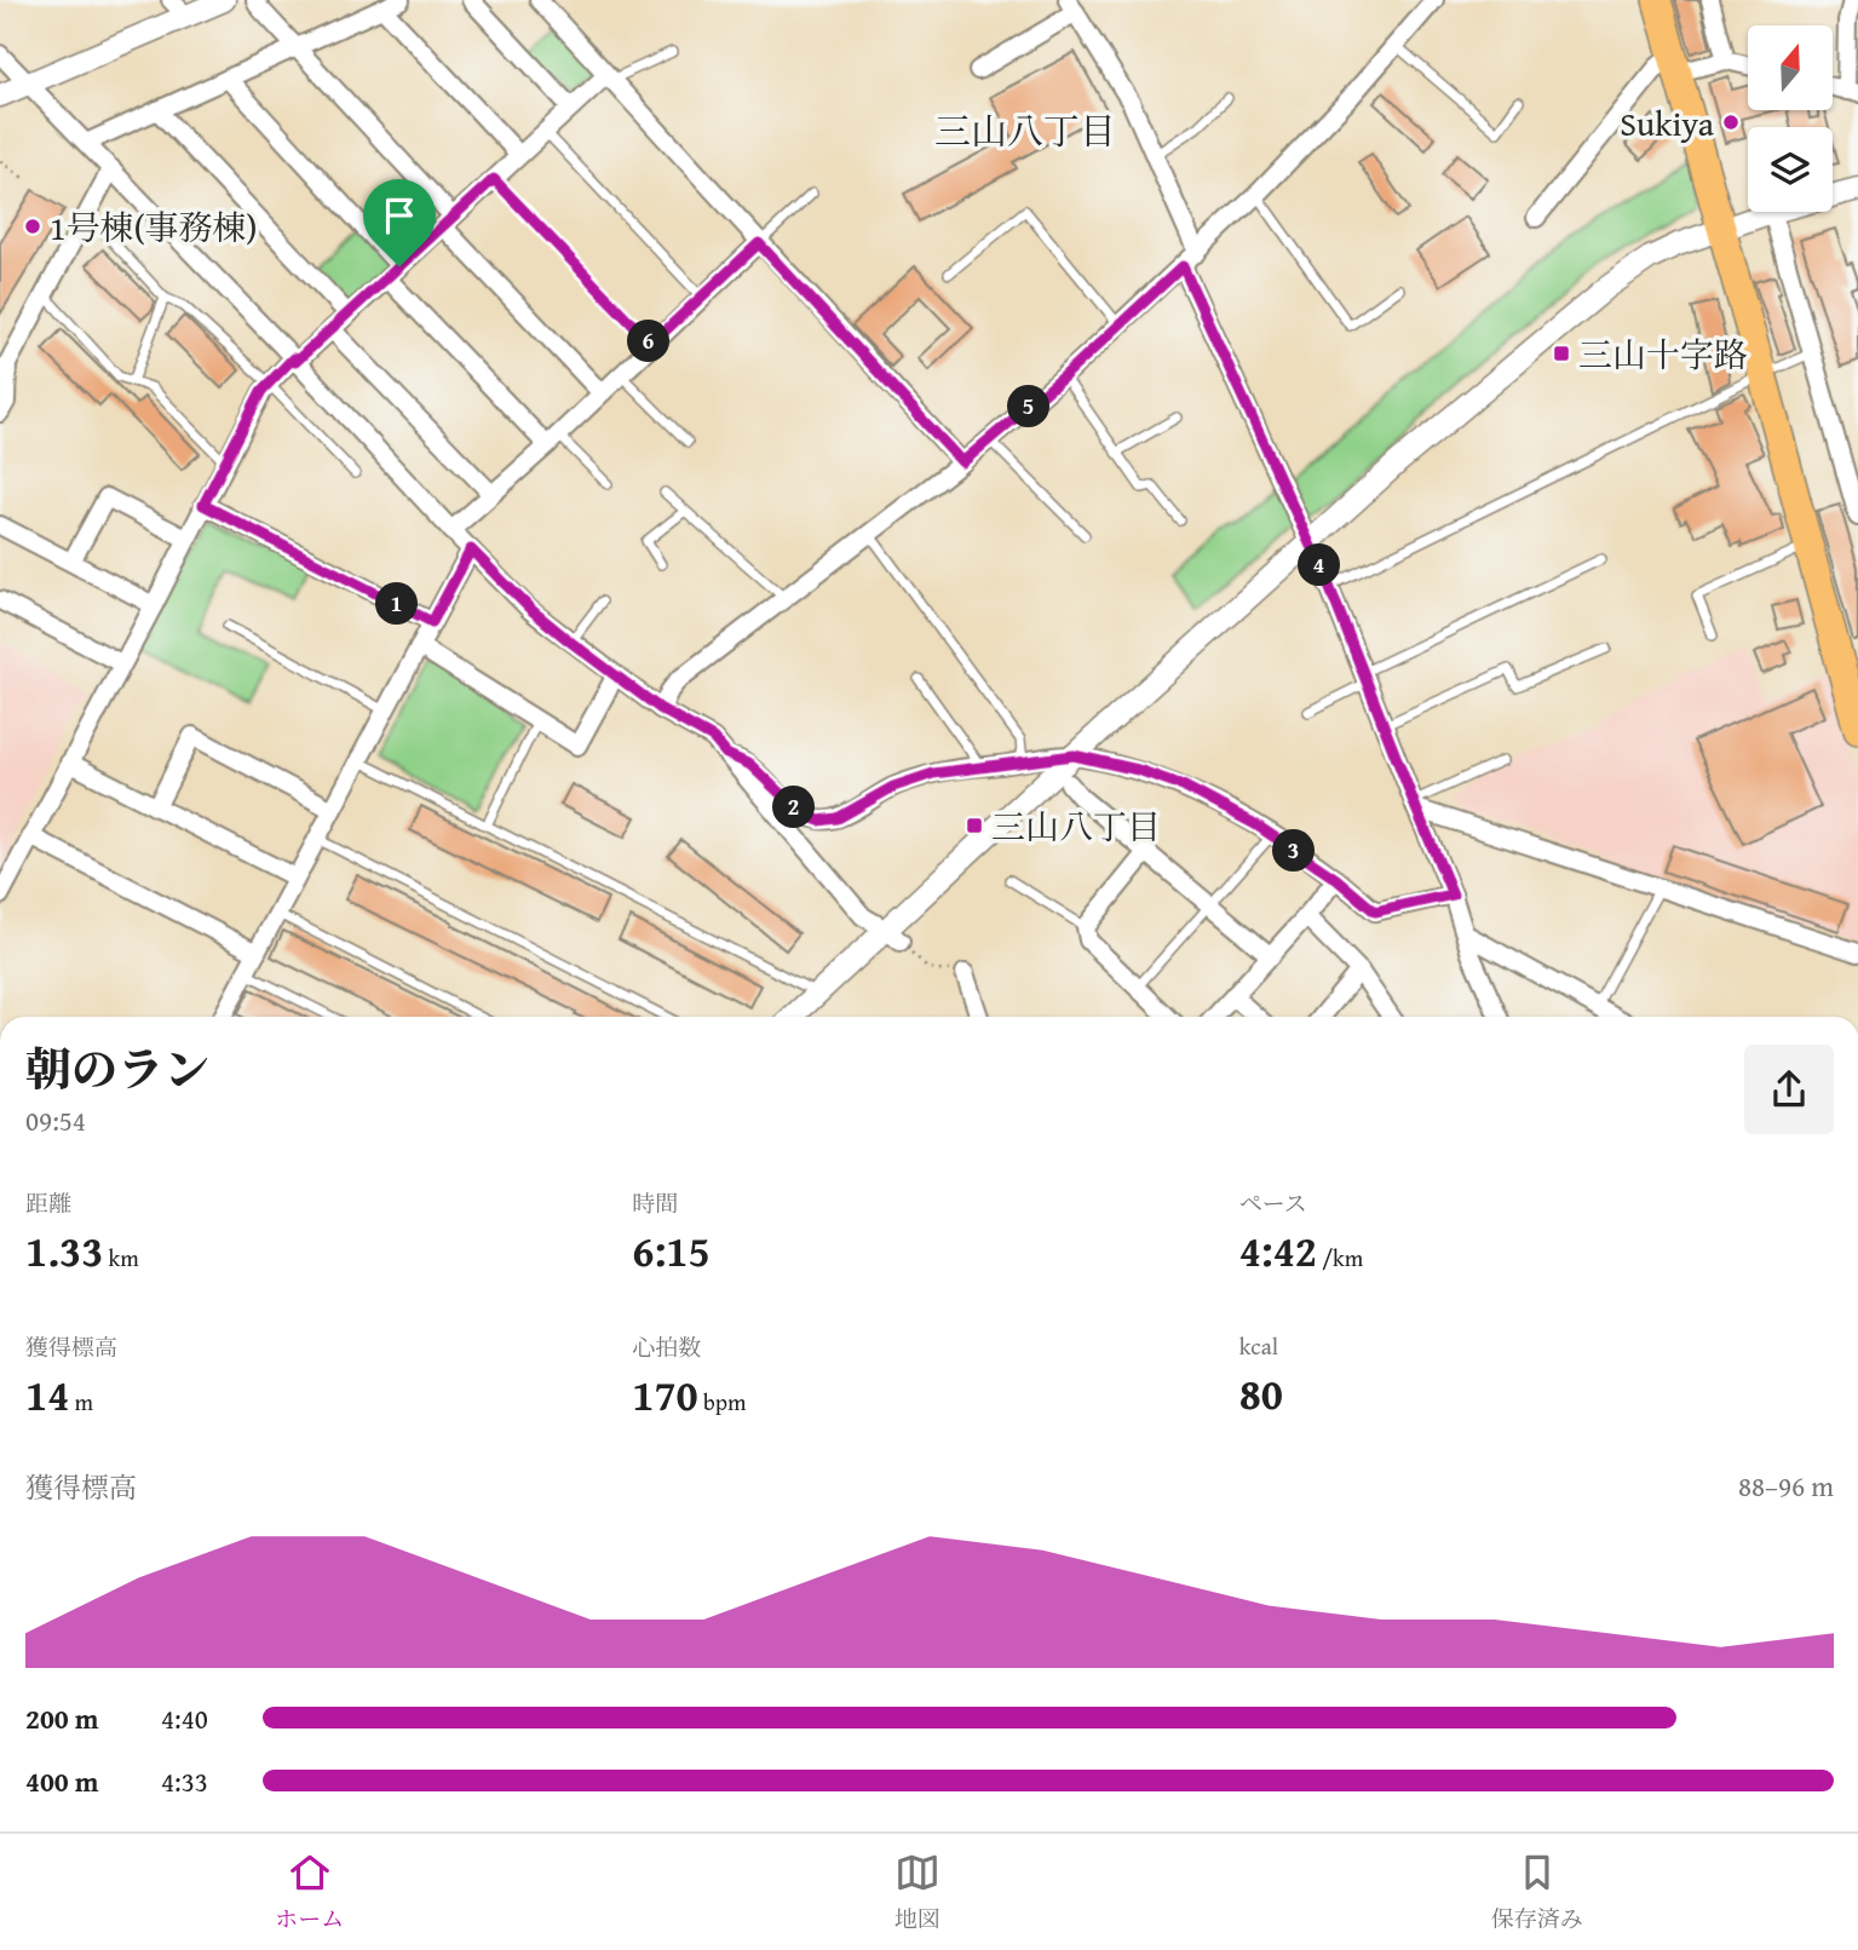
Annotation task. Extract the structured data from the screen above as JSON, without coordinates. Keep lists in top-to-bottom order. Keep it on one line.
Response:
{"districts":["三山八丁目"],"places":{"other":["Sukiya","1号棟(事務棟)"],"transit":["三山十字路","三山八丁目"]},"north":"top","page":{"pins":["6","5","4","1","2","3"],"heading":["朝のラン","09:54"],"stats":[["距離","1.33 km"],["時間","6:15"],["ペース","4:42 /km"],["獲得標高","14 m"],["心拍数","170 bpm"],["kcal","80"]],"chart":["獲得標高","88–96 m"],"list":[{"name":"200 m","note":"4:40"},{"name":"400 m","note":"4:33"}],"tabs":["ホーム","地図","保存済み"]}}
